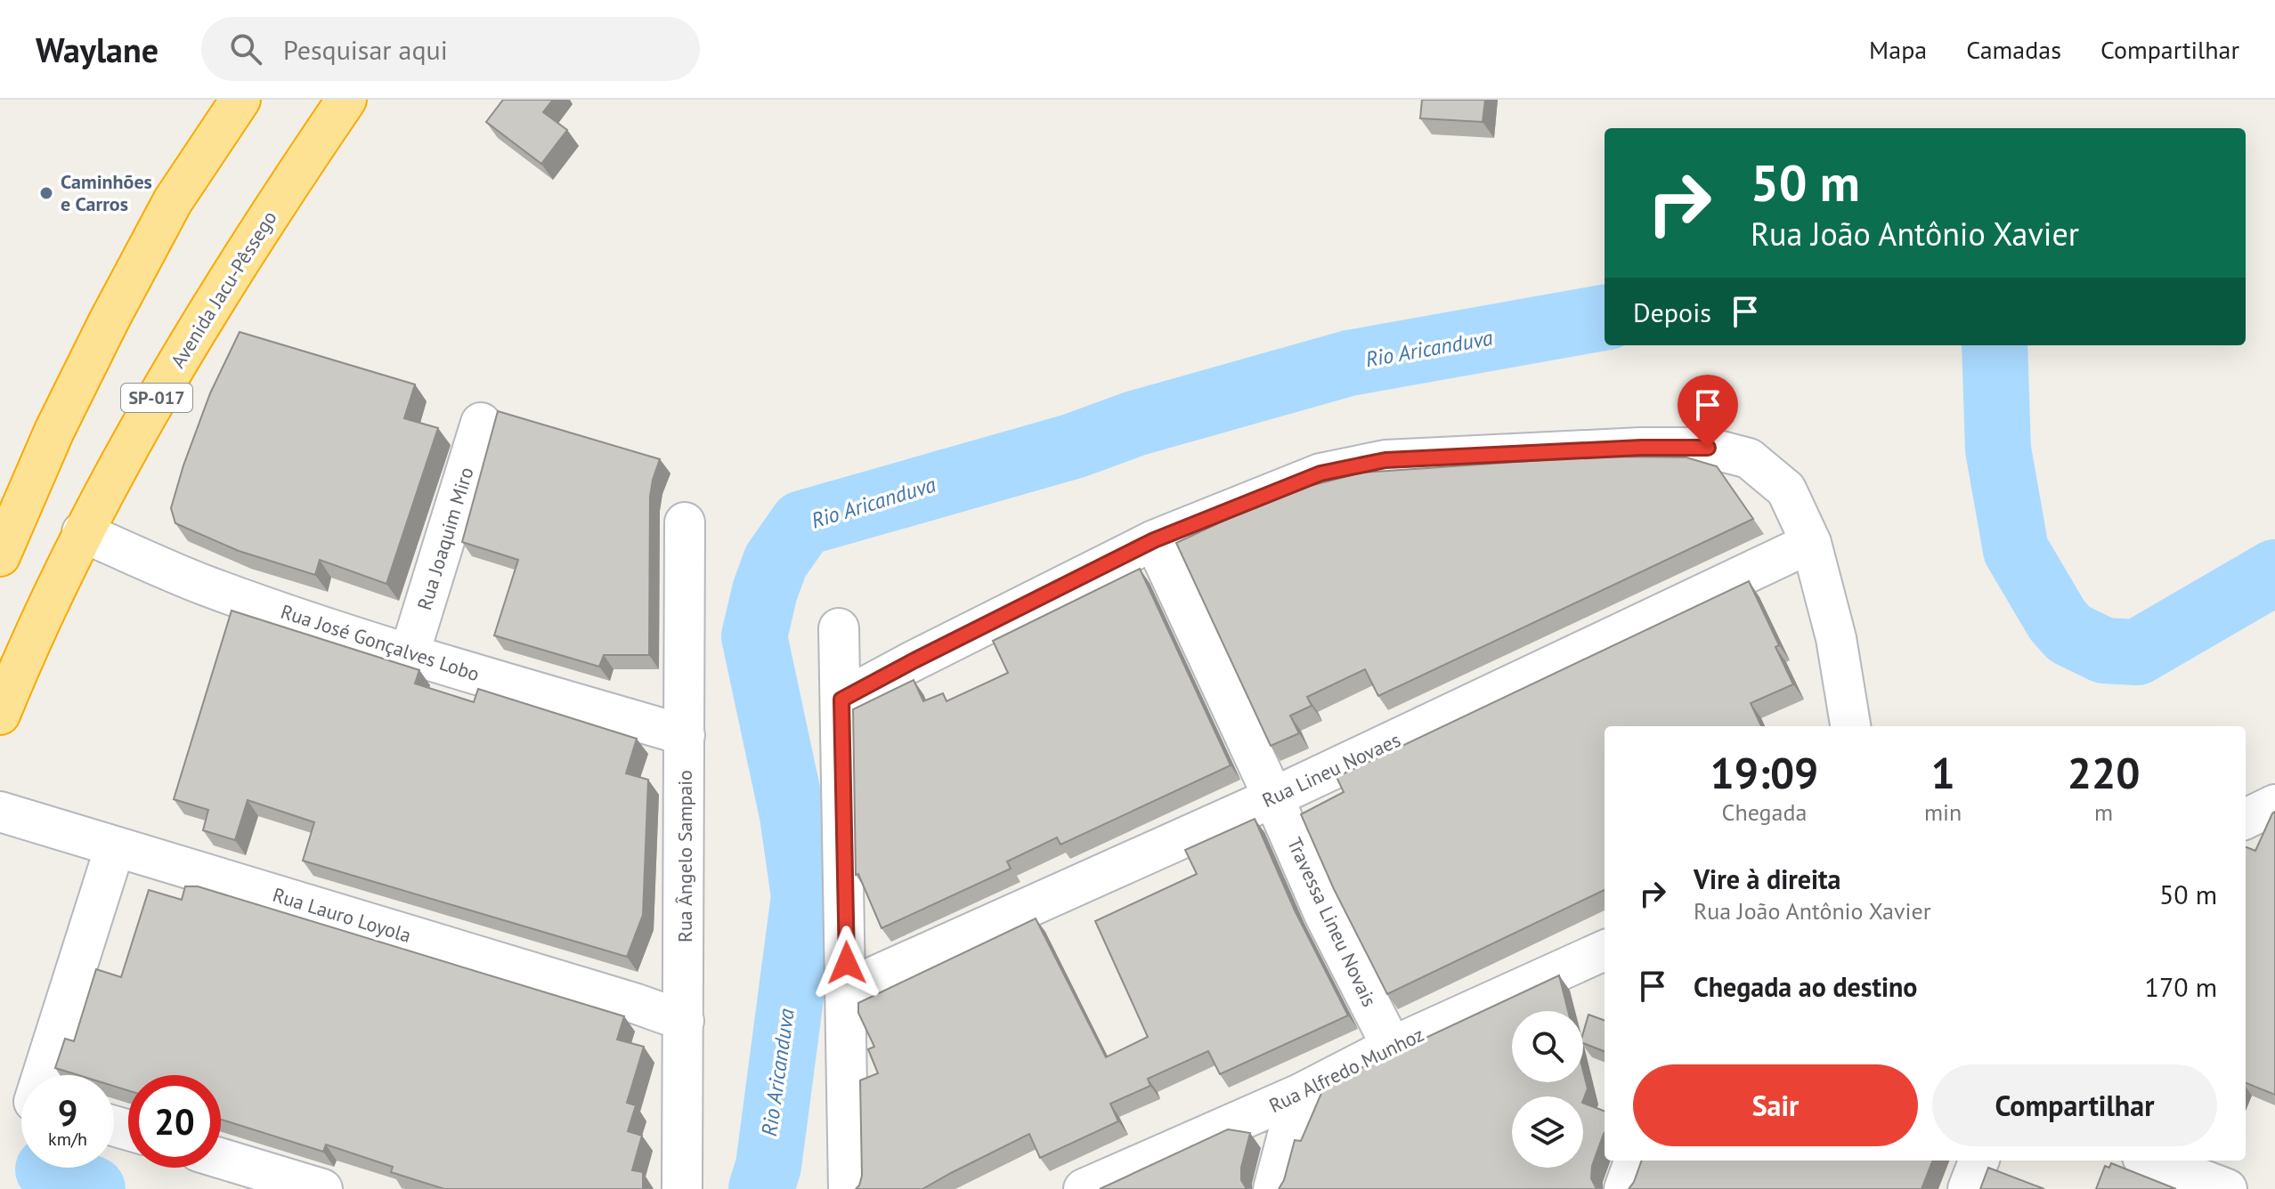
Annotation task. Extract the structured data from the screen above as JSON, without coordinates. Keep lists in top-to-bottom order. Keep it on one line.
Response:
{"streets":{"highway":["Avenida Jacu-Pêssego","SP-017"],"street":["Rua Joaquim Miro","Rua José Gonçalves Lobo","Rua Lineu Novaes","Rua Ângelo Sampaio","Rua Lauro Loyola","Travessa Lineu Novais","Rua Alfredo Munhoz"]},"crossings":[["Avenida Jacu-Pêssego","Rua José Gonçalves Lobo"],["Rua Joaquim Miro","Rua José Gonçalves Lobo"],["Rua José Gonçalves Lobo","Rua Ângelo Sampaio"],["Rua Lineu Novaes","Travessa Lineu Novais"],["Rua Ângelo Sampaio","Rua Lauro Loyola"],["Travessa Lineu Novais","Rua Alfredo Munhoz"]],"water":["Rio Aricanduva"],"places":["Caminhões e Carros"],"page":{"header":"Waylane","search":"Pesquisar aqui","nav":["Mapa","Camadas","Compartilhar"],"turn":["50 m","Rua João Antônio Xavier"],"then":"Depois","eta":["19:09","Chegada","1","min","220","m"],"list":[{"name":"Vire à direita","note":"Rua João Antônio Xavier","value":"50 m"},{"name":"Chegada ao destino","value":"170 m"}],"buttons":["Sair","Compartilhar"],"speed":"9 km/h","limit":"20"}}
